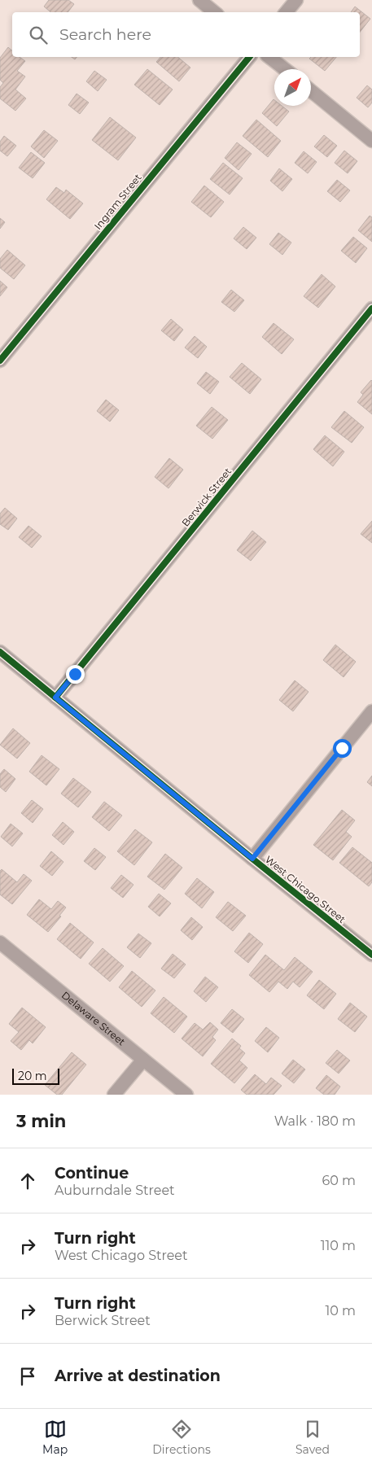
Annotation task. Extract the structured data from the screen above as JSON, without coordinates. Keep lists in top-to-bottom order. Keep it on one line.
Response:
{"streets":{"street":["Ingram Street","Berwick Street","West Chicago Street","Delaware Street"]},"crossings":[["Berwick Street","West Chicago Street"]],"scale_bar":"20 m","north":"top right","page":{"search":"Search here","scale":"20 m","heading":["3 min","Walk · 180 m"],"list":[["Continue","Auburndale Street","60 m"],["Turn right","West Chicago Street","110 m"],["Turn right","Berwick Street","10 m"],"Arrive at destination"],"nav":["Map","Directions","Saved"]}}
